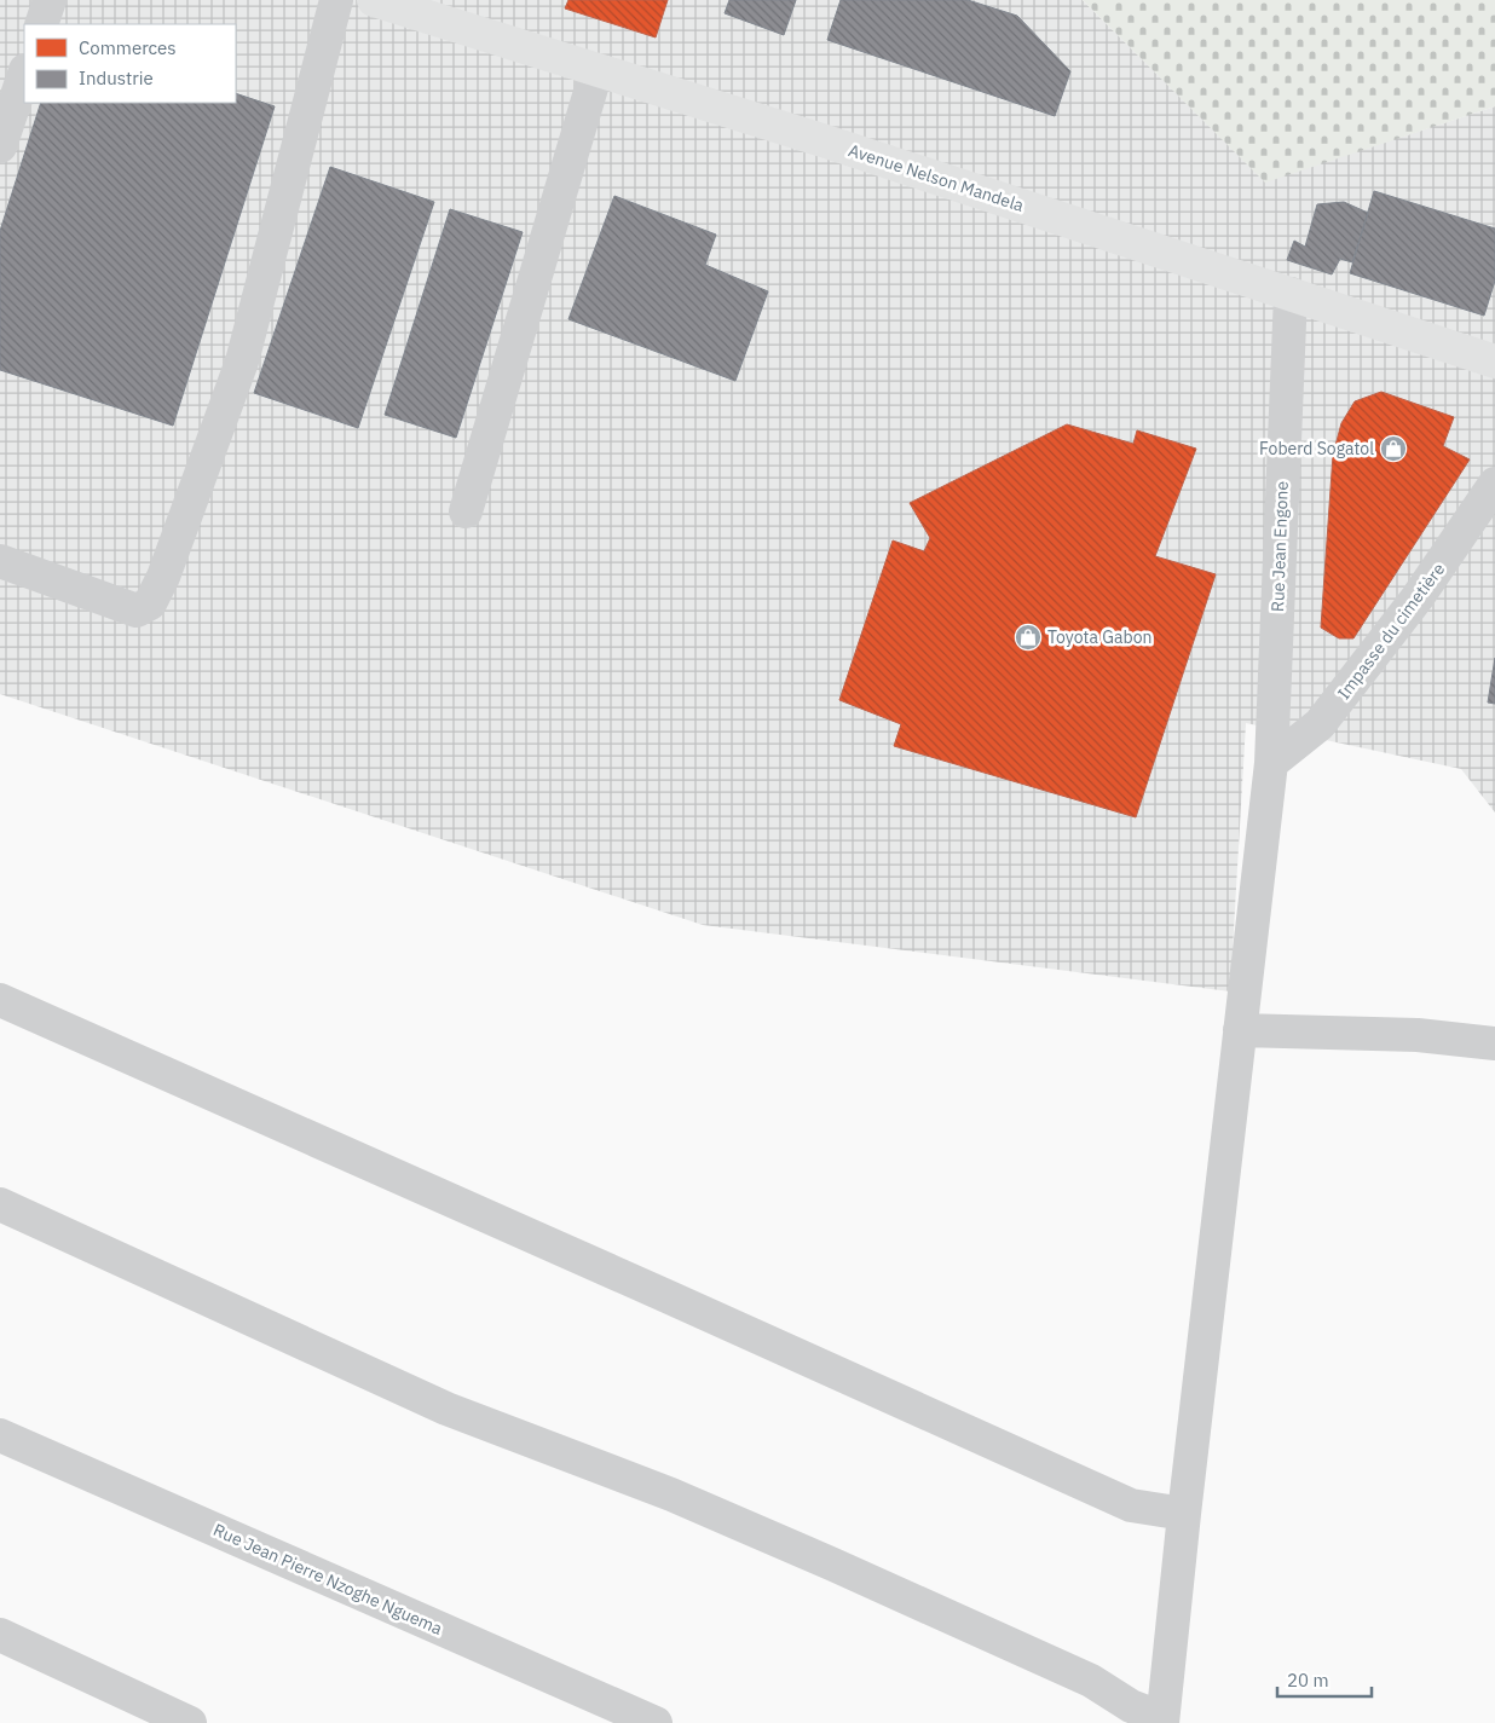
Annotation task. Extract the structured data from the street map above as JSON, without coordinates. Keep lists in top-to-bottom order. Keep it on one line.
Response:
{"streets":{"main road":["Avenue Nelson Mandela"],"street":["Rue Jean Engone","Impasse du cimetière","Rue Jean Pierre Nzoghe Nguema"]},"crossings":[["Avenue Nelson Mandela","Rue Jean Engone"],["Rue Jean Engone","Impasse du cimetière"]],"places":{"shop":["Foberd Sogatol","Toyota Gabon"]},"legend":["Commerces","Industrie"],"scale_bar":"20 m"}
